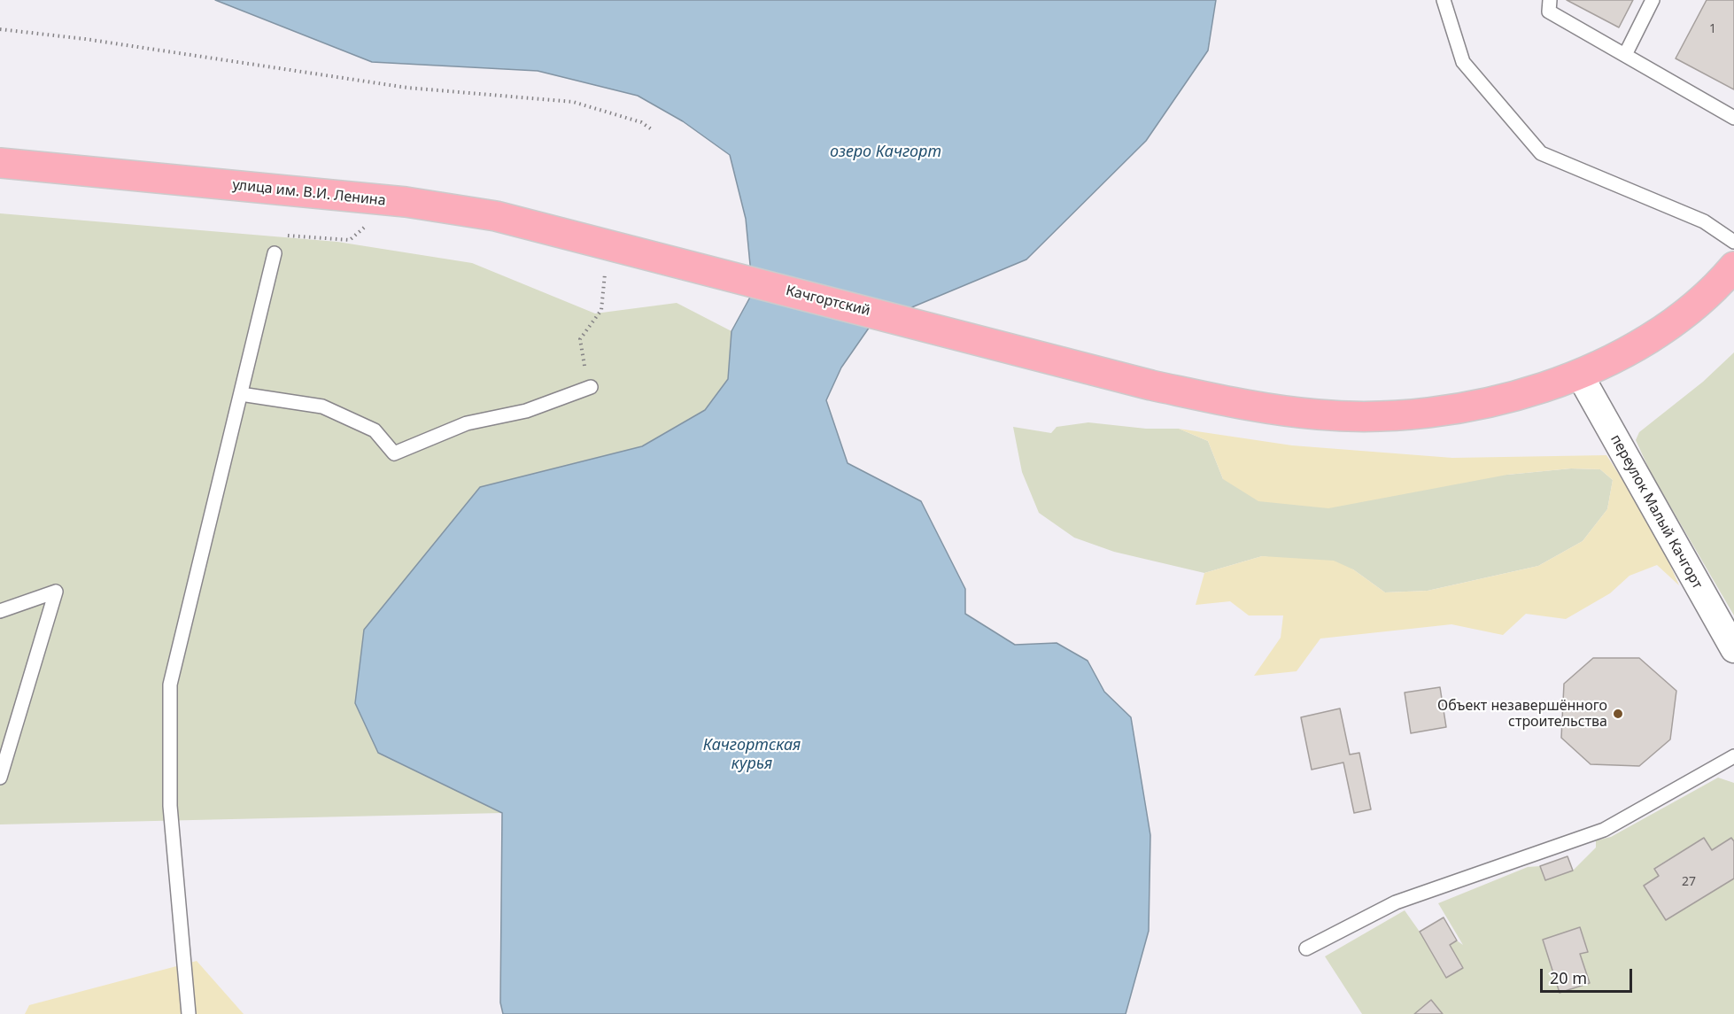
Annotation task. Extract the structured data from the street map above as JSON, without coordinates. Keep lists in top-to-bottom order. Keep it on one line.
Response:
{"streets":{"main road":["улица им. В.И. Ленина","Качгортский"],"street":["переулок Малый Качгорт"]},"crossings":[["улица им. В.И. Ленина","Качгортский"],["Качгортский","переулок Малый Качгорт"]],"water":["озеро Качгорт","Качгортская курья"],"places":["Объект незавершённого строительства"],"house_numbers":["1","27"],"scale_bar":"20 m"}
